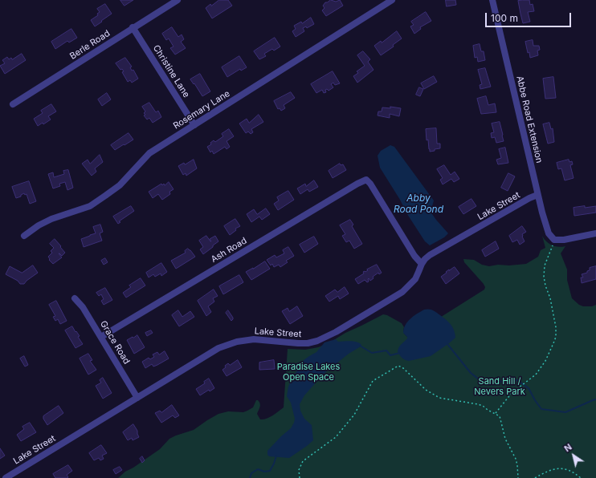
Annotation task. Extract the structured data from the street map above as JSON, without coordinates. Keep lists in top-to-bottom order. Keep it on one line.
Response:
{"streets":{"street":["Berle Road","Christine Lane","Rosemary Lane","Abbe Road Extension","Lake Street","Ash Road","Grace Road"]},"crossings":[["Berle Road","Christine Lane"],["Christine Lane","Rosemary Lane"],["Abbe Road Extension","Lake Street"],["Lake Street","Ash Road"],["Lake Street","Grace Road"],["Ash Road","Grace Road"]],"water":["Abby Road Pond"],"parks":["Paradise Lakes Open Space","Sand Hill / Nevers Park"],"scale_bar":"100 m","north":"top left"}
